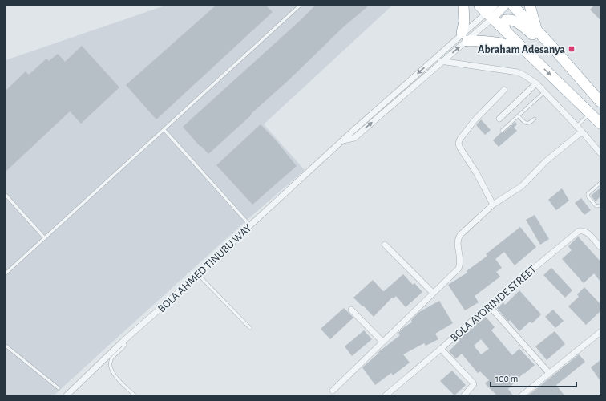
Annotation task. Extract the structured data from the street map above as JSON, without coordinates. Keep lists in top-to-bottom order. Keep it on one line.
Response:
{"streets":{"street":["BOLA AHMED TINUBU WAY","BOLA AYORINDE STREET"]},"places":{"transit":["Abraham Adesanya"]},"scale_bar":"100 m"}
